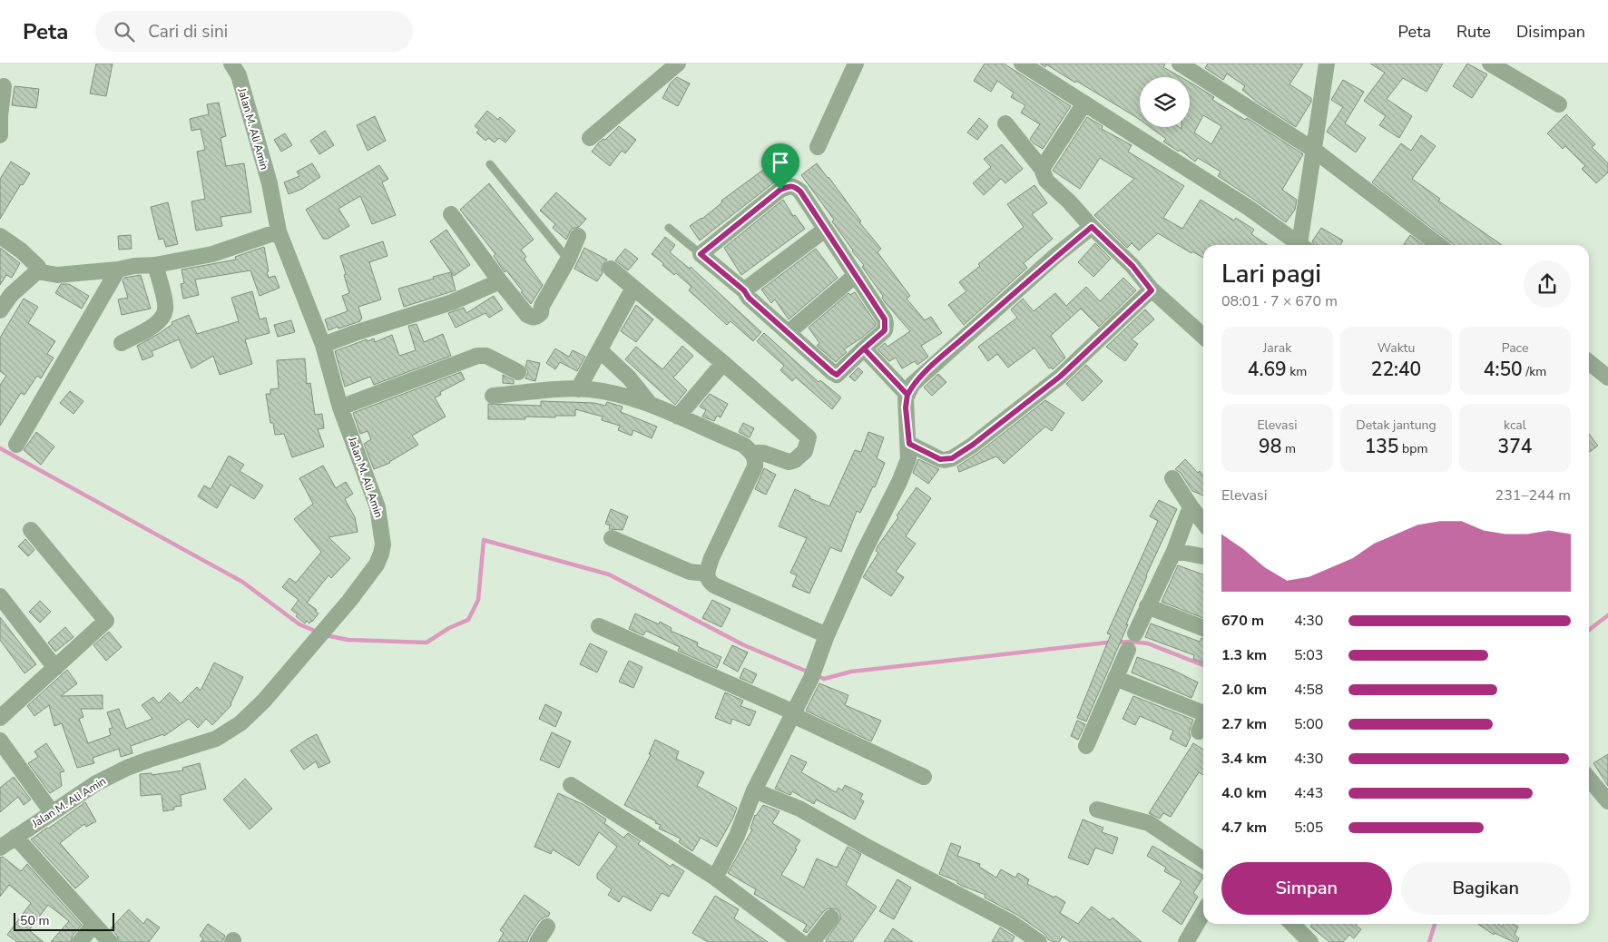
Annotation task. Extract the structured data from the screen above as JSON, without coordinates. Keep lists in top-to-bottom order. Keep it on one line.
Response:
{"streets":{"street":["Jalan M. Ali Amin"]},"scale_bar":"50 m","page":{"header":"Peta","search":"Cari di sini","nav":["Peta","Rute","Disimpan"],"heading":["Lari pagi","08:01 · 7 × 670 m"],"stats":[["Jarak","4.69 km"],["Waktu","22:40"],["Pace","4:50 /km"],["Elevasi","98 m"],["Detak jantung","135 bpm"],["kcal","374"]],"chart":["Elevasi","231–244 m"],"list":[{"name":"670 m","note":"4:30"},{"name":"1.3 km","note":"5:03"},{"name":"2.0 km","note":"4:58"},{"name":"2.7 km","note":"5:00"},{"name":"3.4 km","note":"4:30"},{"name":"4.0 km","note":"4:43"},{"name":"4.7 km","note":"5:05"}],"buttons":["Simpan","Bagikan"],"scale":"50 m"}}
